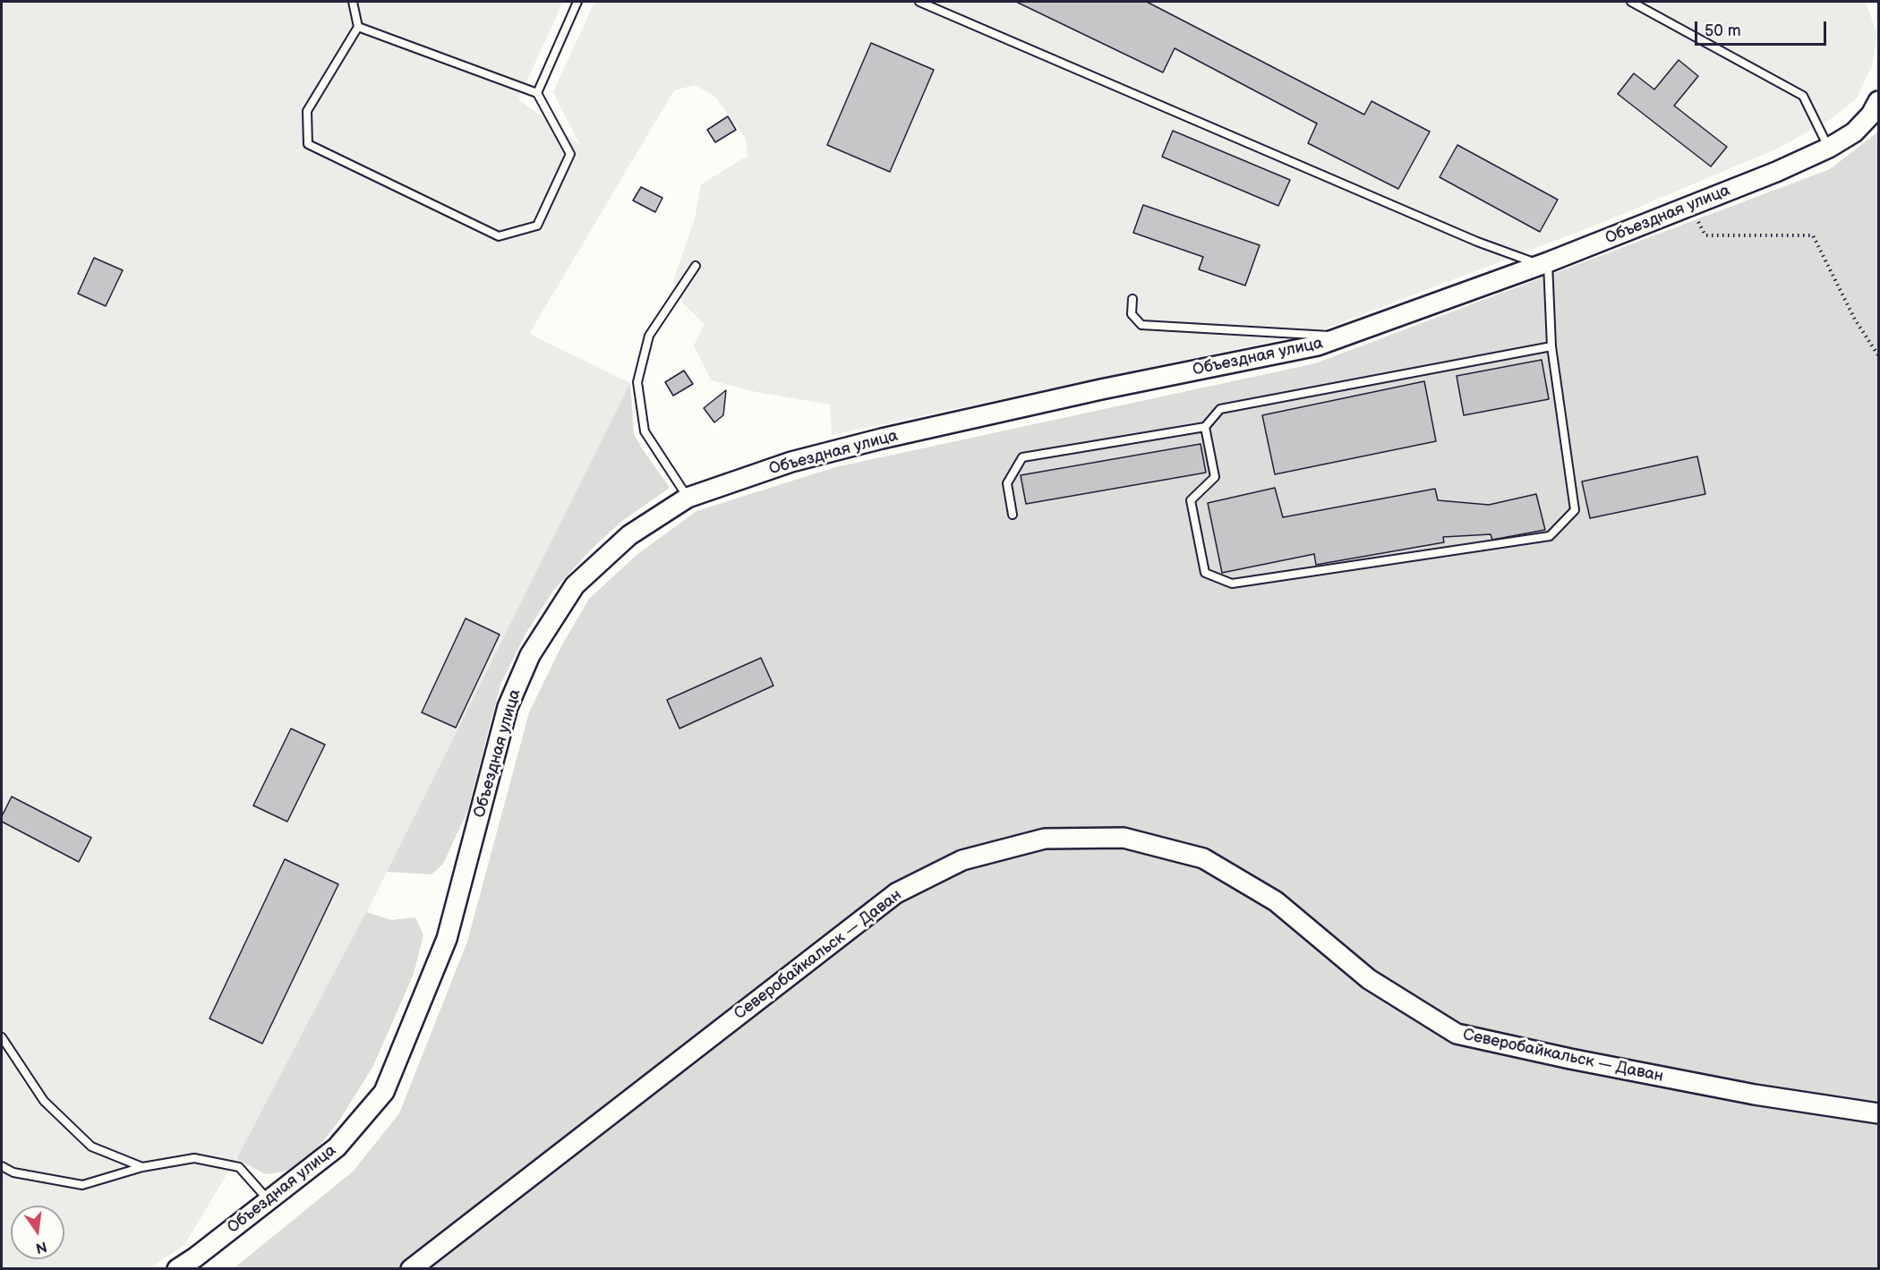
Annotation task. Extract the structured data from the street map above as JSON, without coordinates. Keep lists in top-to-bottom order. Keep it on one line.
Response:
{"streets":{"street":["Объездная улица","Северобайкальск — Даван"]},"scale_bar":"50 m","north":"bottom"}
